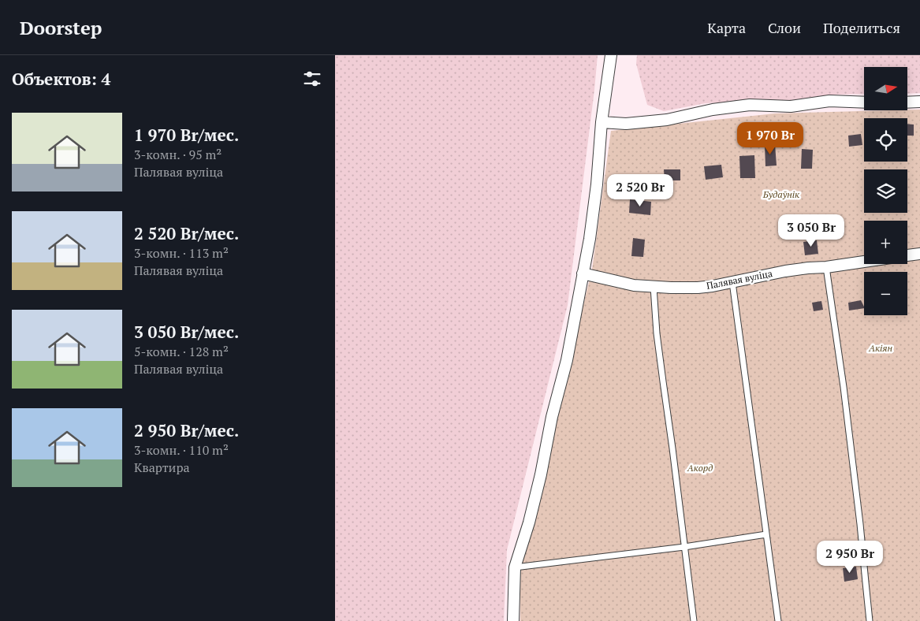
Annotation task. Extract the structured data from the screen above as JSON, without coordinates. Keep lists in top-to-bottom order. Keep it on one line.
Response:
{"streets":{"street":["Палявая вуліца"]},"parks":["Будаўнік","Акіян","Акорд"],"north":"right","page":{"header":"Doorstep","nav":["Карта","Слои","Поделиться"],"heading":"Объектов: 4","map_buttons":["+","−"],"list":[{"name":"1 970 Br/мес.","note":"3-комн. · 95 m² · Палявая вуліца"},{"name":"2 520 Br/мес.","note":"3-комн. · 113 m² · Палявая вуліца"},{"name":"3 050 Br/мес.","note":"5-комн. · 128 m² · Палявая вуліца"},{"name":"2 950 Br/мес.","note":"3-комн. · 110 m² · Квартира"}],"price":["1 970 Br","2 520 Br","3 050 Br","2 950 Br"]}}
